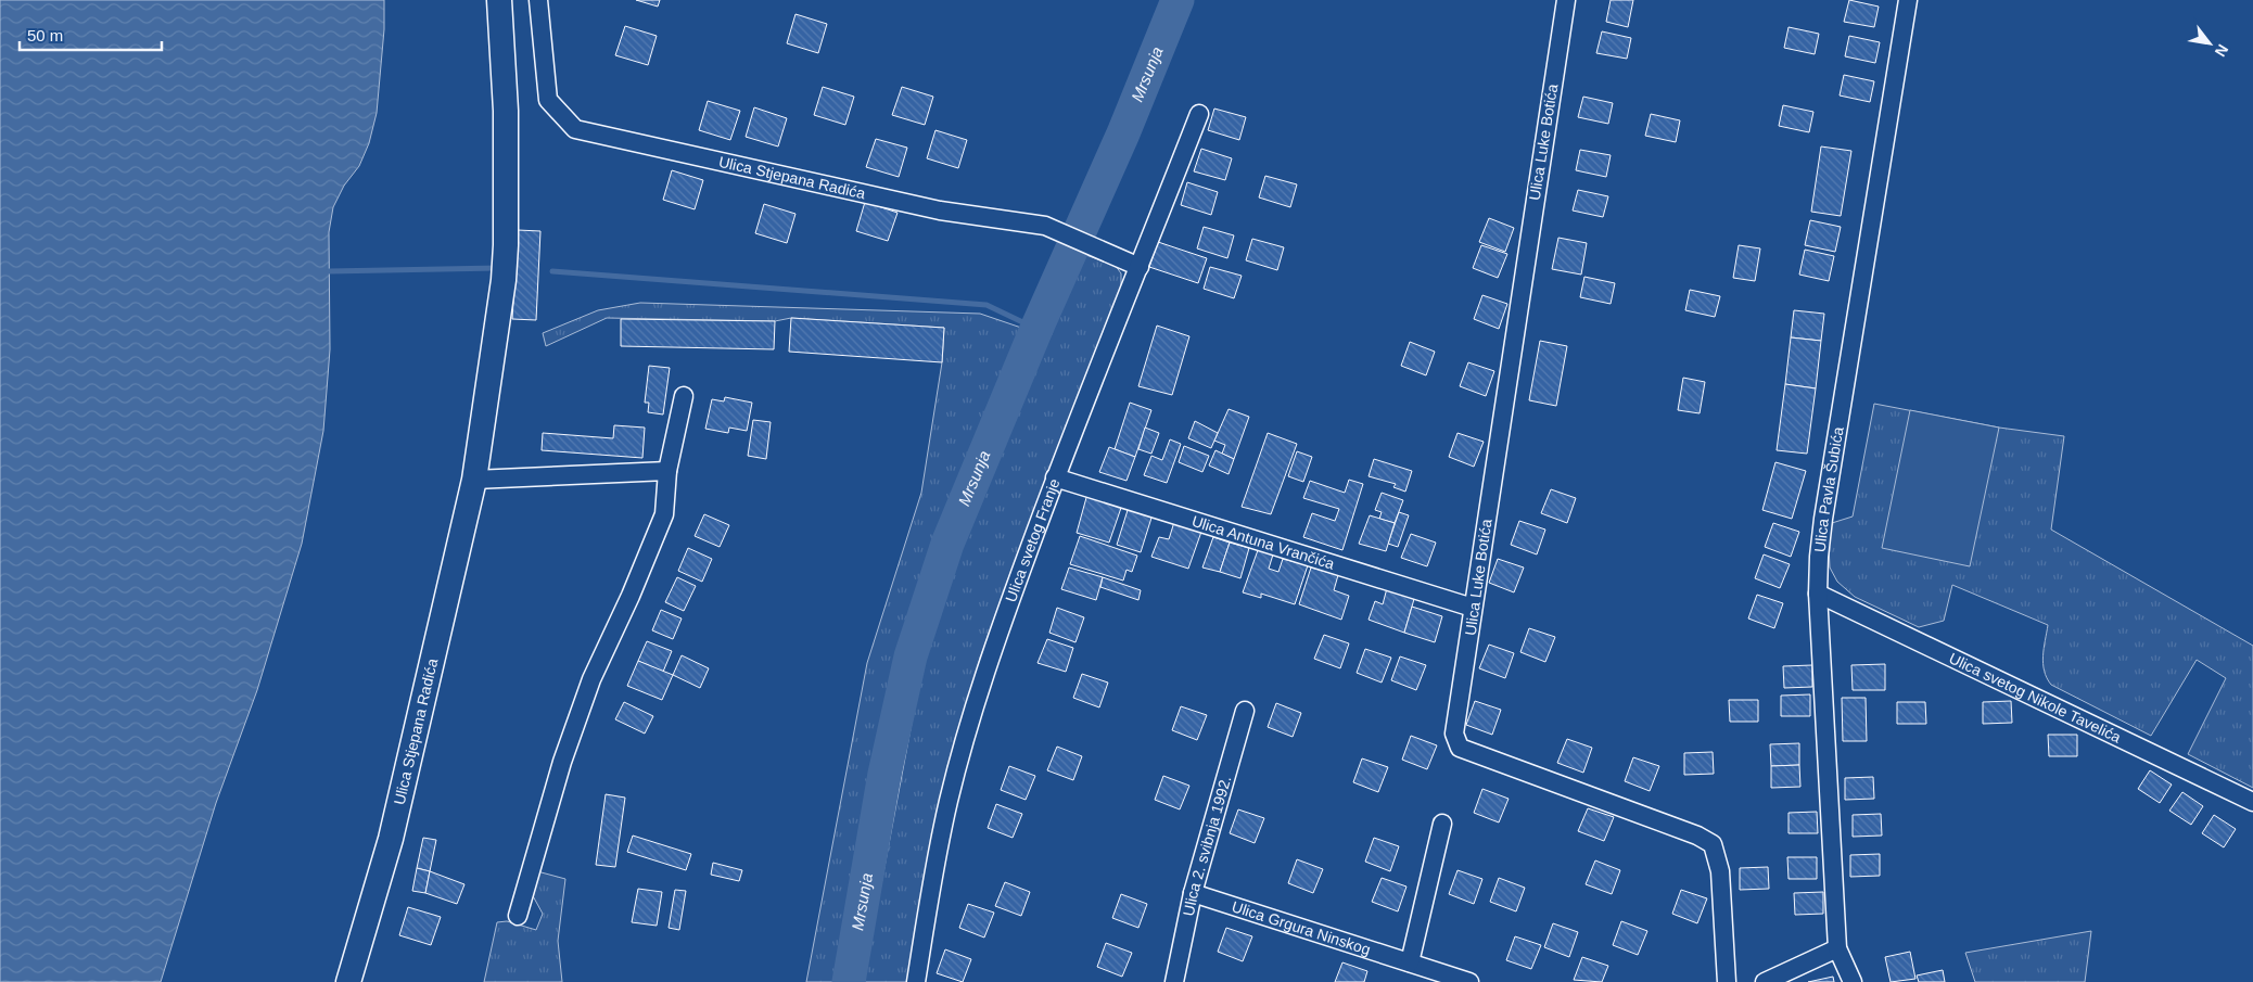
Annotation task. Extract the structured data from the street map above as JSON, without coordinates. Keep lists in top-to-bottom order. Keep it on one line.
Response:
{"streets":{"main road":["Ulica Stjepana Radića"],"street":["Ulica Luke Botića","Ulica Pavla Šubića","Ulica svetog Franje","Ulica Antuna Vrančića","Ulica svetog Nikole Tavelića","Ulica 2. svibnja 1992.","Ulica Grgura Ninskog"]},"crossings":[["Ulica Luke Botića","Ulica Antuna Vrančića"],["Ulica Stjepana Radića","Ulica svetog Franje"],["Ulica Pavla Šubića","Ulica svetog Nikole Tavelića"],["Ulica svetog Franje","Ulica Antuna Vrančića"],["Ulica 2. svibnja 1992.","Ulica Grgura Ninskog"]],"water":["Mrsunja"],"scale_bar":"50 m","north":"bottom right"}
